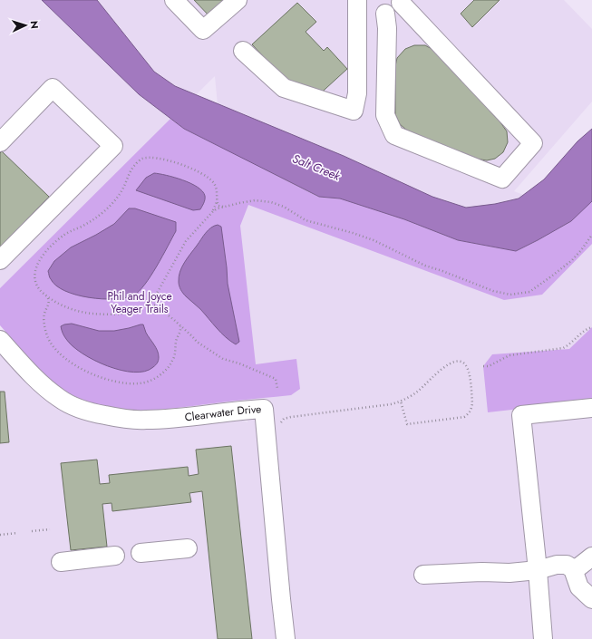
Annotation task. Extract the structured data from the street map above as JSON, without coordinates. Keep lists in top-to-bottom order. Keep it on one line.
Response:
{"streets":{"street":["Clearwater Drive"]},"water":["Salt Creek"],"parks":["Phil and Joyce Yeager Trails"],"north":"right"}
